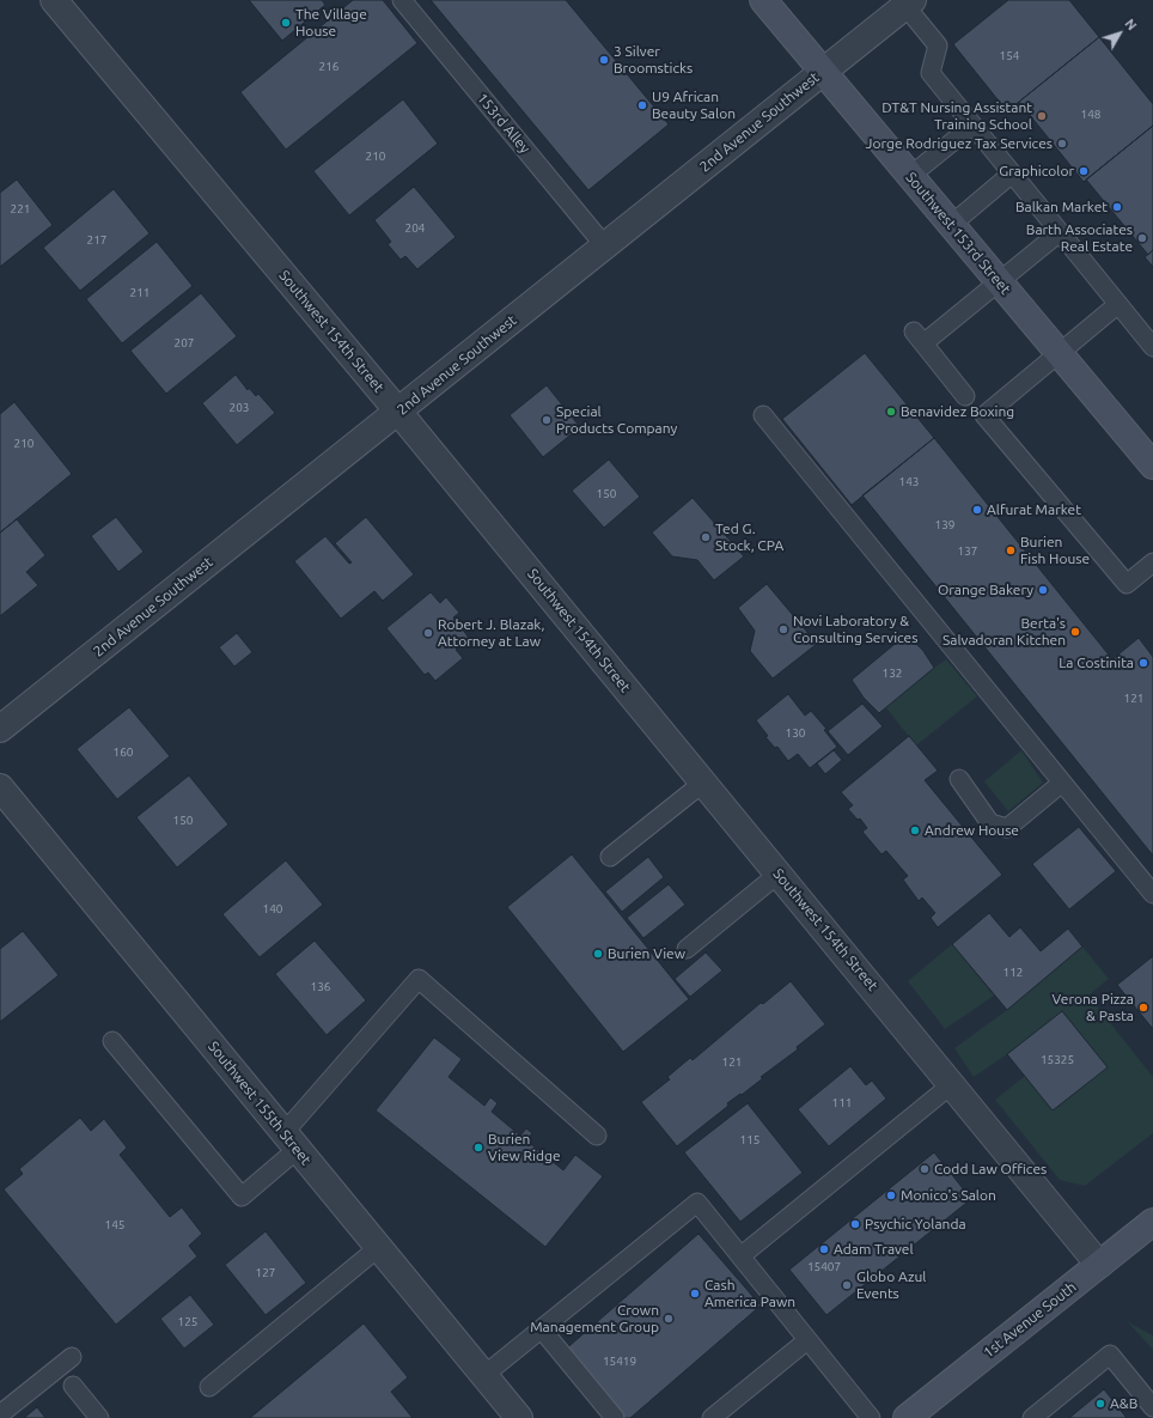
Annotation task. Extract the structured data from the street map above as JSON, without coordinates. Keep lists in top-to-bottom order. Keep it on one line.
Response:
{"streets":{"street":["2nd Avenue Southwest","Southwest 153rd Street","Southwest 154th Street","Southwest 155th Street","1st Avenue South"],"lane":["153rd Alley"]},"crossings":[["2nd Avenue Southwest","153rd Alley"],["2nd Avenue Southwest","Southwest 153rd Street"],["2nd Avenue Southwest","Southwest 154th Street"],["Southwest 154th Street","1st Avenue South"]],"places":["The Village House","3 Silver Broomsticks","U9 African Beauty Salon","DT&T Nursing Assistant Training School","Jorge Rodriguez Tax Services","Graphicolor","Balkan Market","Barth Associates Real Estate","Benavidez Boxing","Special Products Company","Alfurat Market","Ted G. Stock, CPA","Burien Fish House","Orange Bakery","Novi Laboratory & Consulting Services","Berta's Salvadoran Kitchen","Robert J. Blazak, Attorney at Law","La Costinita","Andrew House","Burien View","Verona Pizza & Pasta","Burien View Ridge","Codd Law Offices","Monico's Salon","Psychic Yolanda","Adam Travel","Globo Azul Events","Cash America Pawn","Crown Management Group","A&B"],"house_numbers":["154","216","148","210","221","204","217","211","207","203","210","143","150","139","137","132","121","130","160","150","140","112","136","15325","121","111","115","145","15407","127","125","15419"],"north":"top right"}
